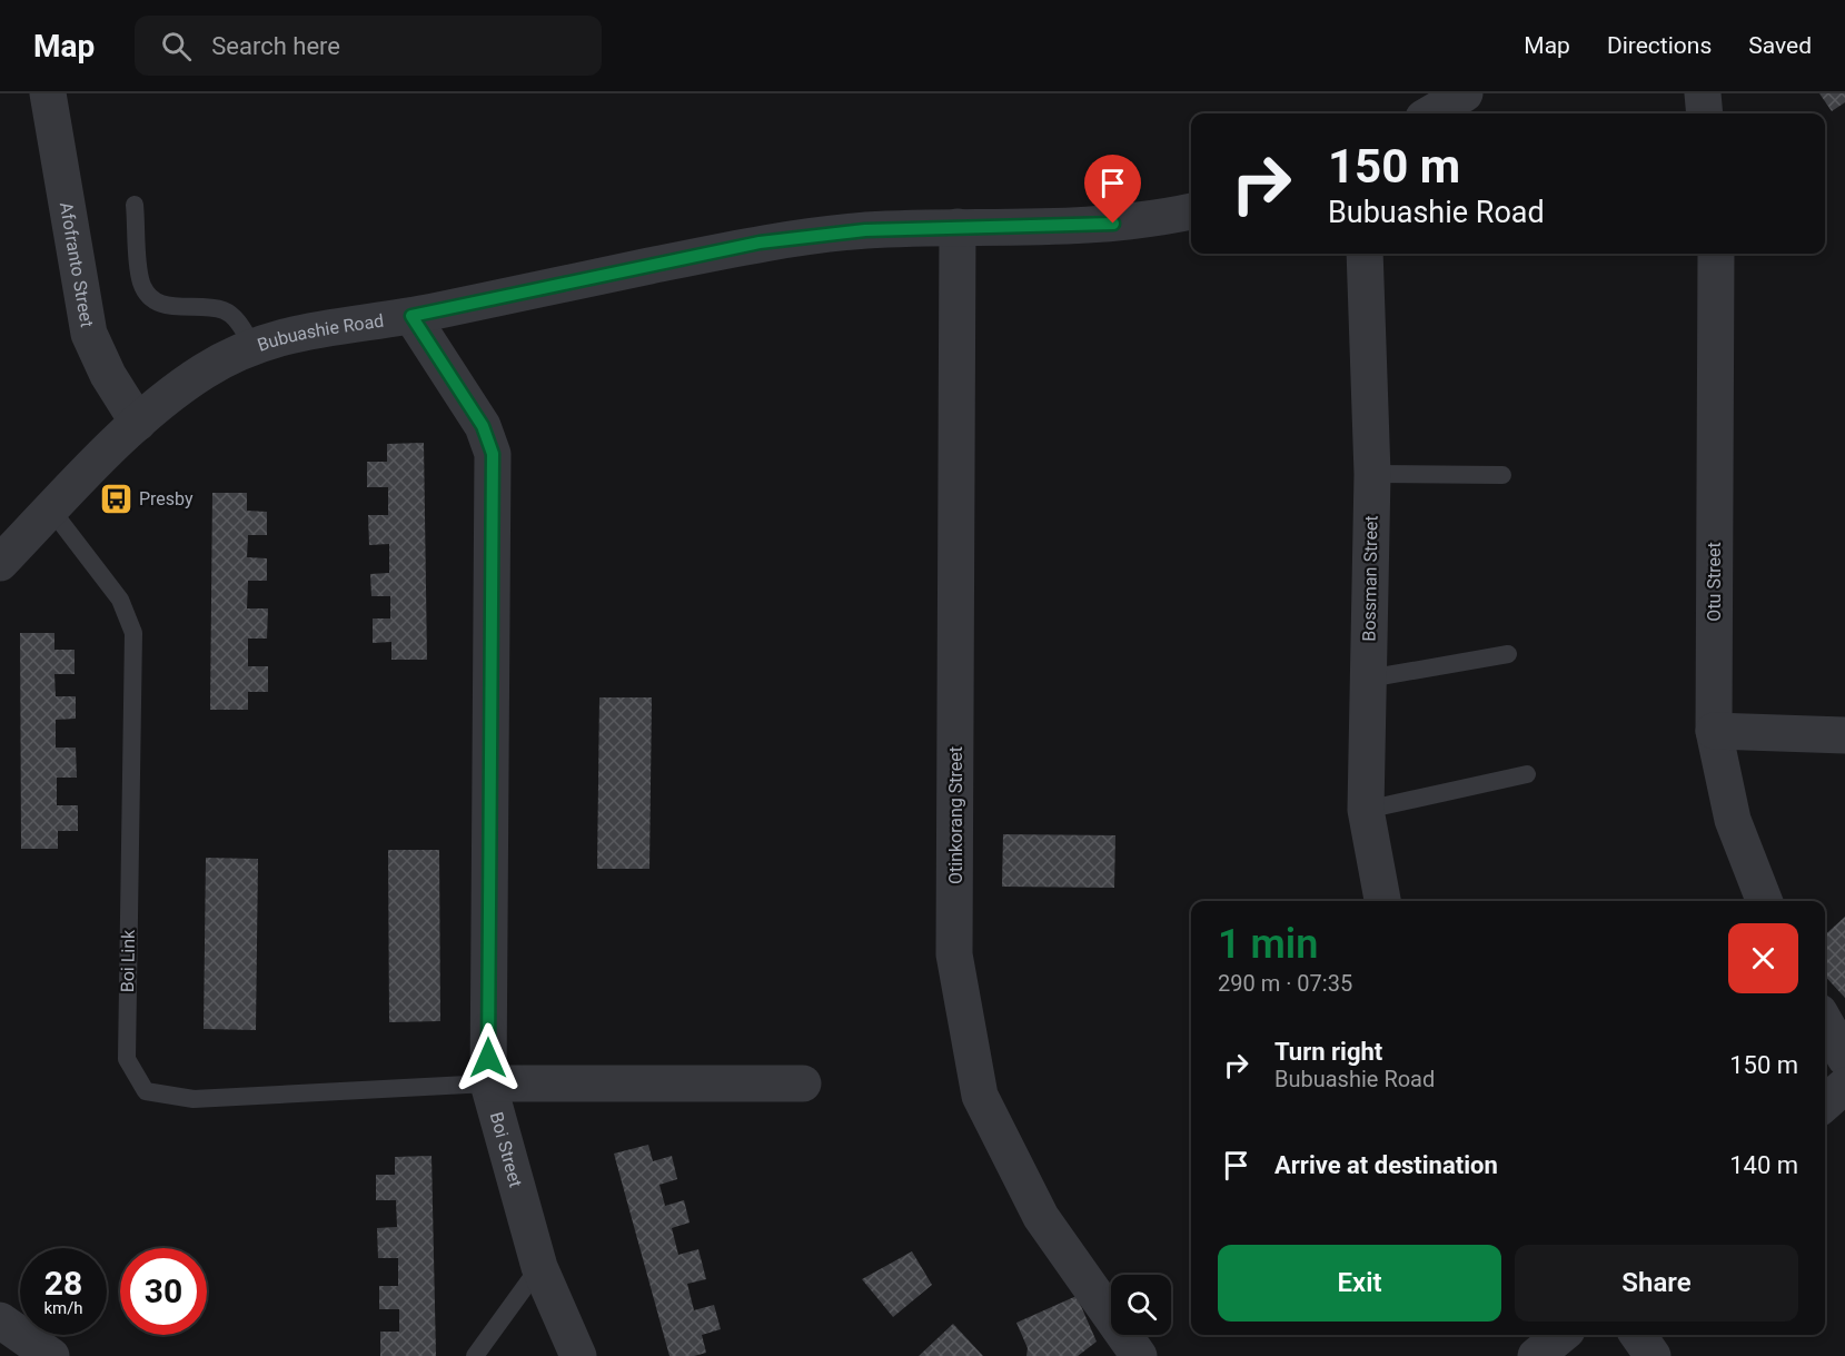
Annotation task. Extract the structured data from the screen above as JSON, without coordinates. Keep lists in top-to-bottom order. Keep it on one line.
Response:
{"streets":{"street":["Afofranto Street","Bubuashie Road","Bossman Street","Otu Street","Otinkorang Street","Boi Street"],"lane":["Boi Link"]},"crossings":[["Afofranto Street","Bubuashie Road"],["Bubuashie Road","Otinkorang Street"],["Bubuashie Road","Boi Link"],["Bubuashie Road","Boi Street"],["Boi Link","Boi Street"]],"places":{"bus stop":["Presby"]},"page":{"header":"Map","search":"Search here","nav":["Map","Directions","Saved"],"turn":["150 m","Bubuashie Road"],"heading":["1 min","290 m · 07:35"],"list":[{"name":"Turn right","note":"Bubuashie Road","value":"150 m"},{"name":"Arrive at destination","value":"140 m"}],"buttons":["Exit","Share"],"speed":"28 km/h","limit":"30"}}
